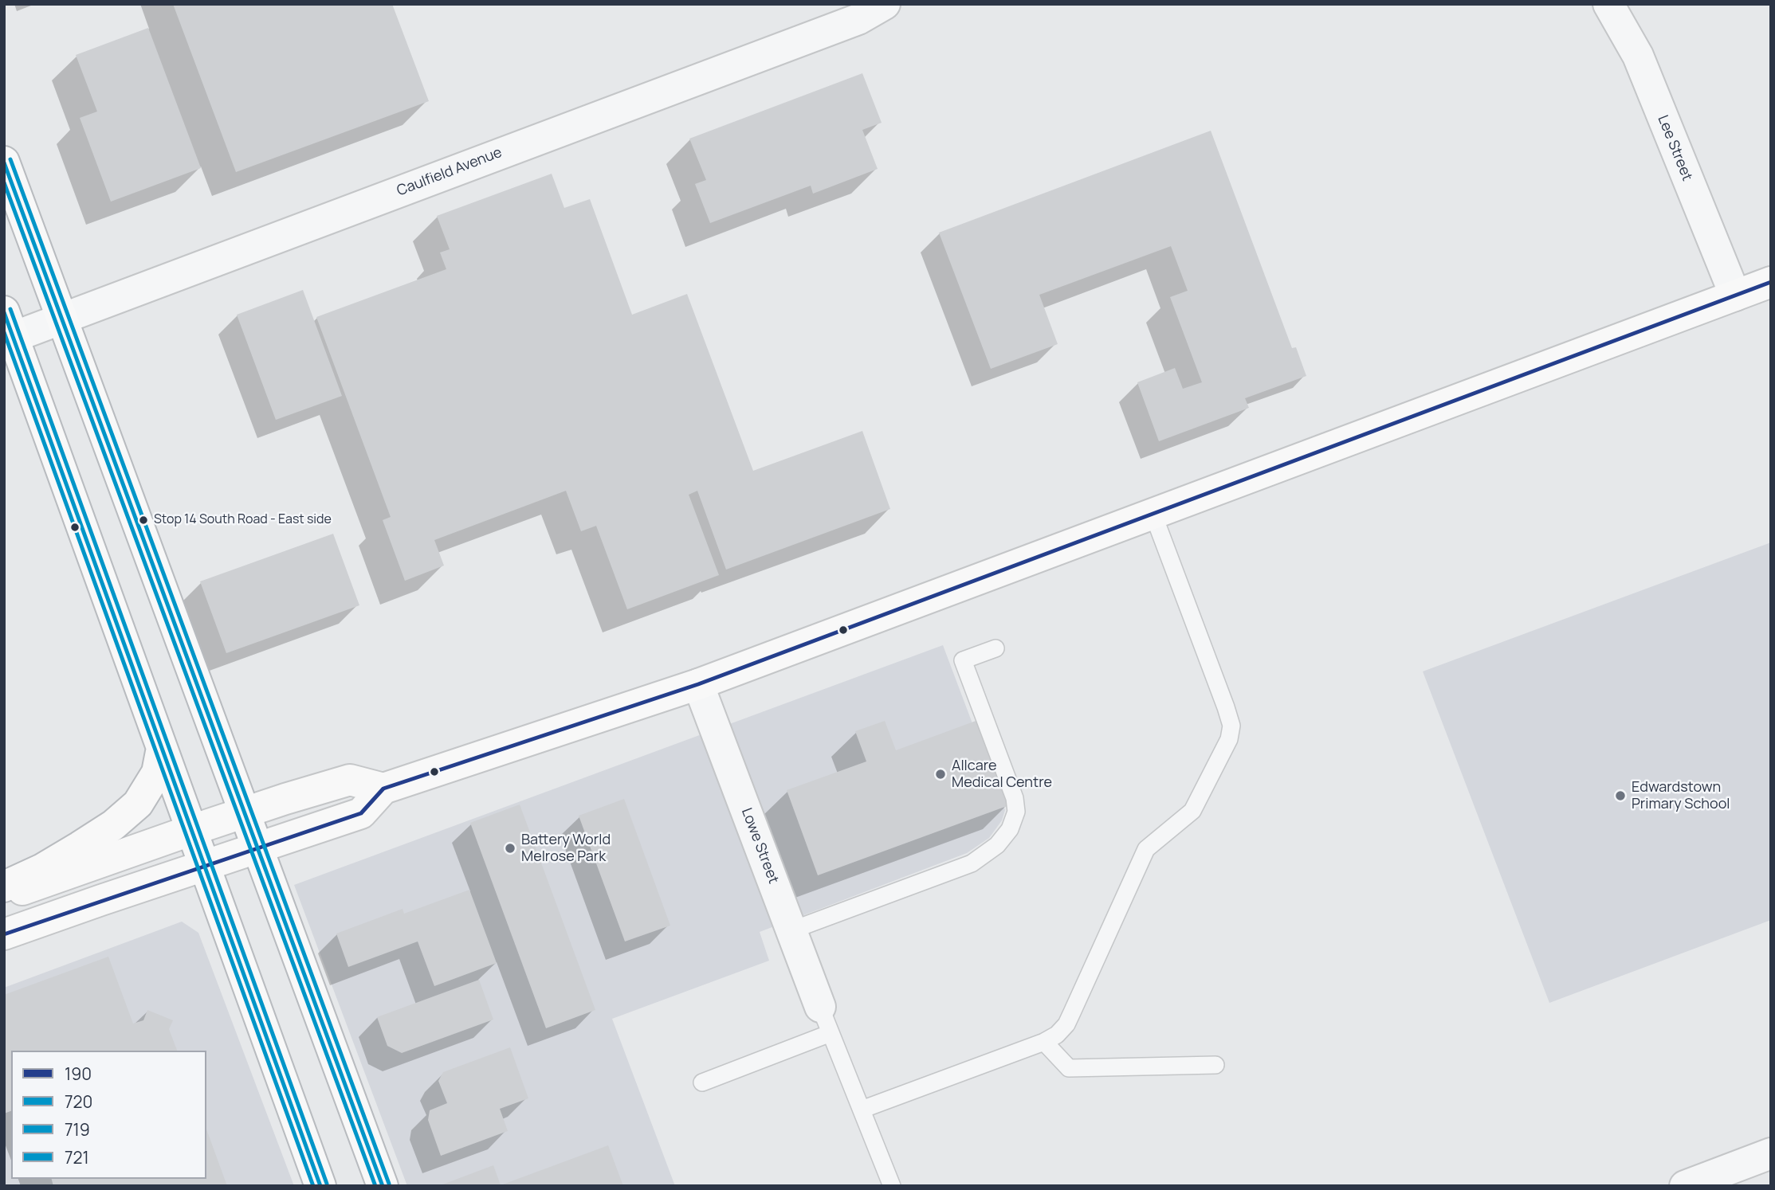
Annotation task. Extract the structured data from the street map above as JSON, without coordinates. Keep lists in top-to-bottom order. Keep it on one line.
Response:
{"streets":{"street":["Lee Street","Caulfield Avenue","Lowe Street"]},"places":["Stop 14 South Road - East side","Allcare Medical Centre","Edwardstown Primary School","Battery World Melrose Park"],"lines":["transit line 721","transit line 720","transit line 719","transit line 190"],"legend":["190","720","719","721"]}
